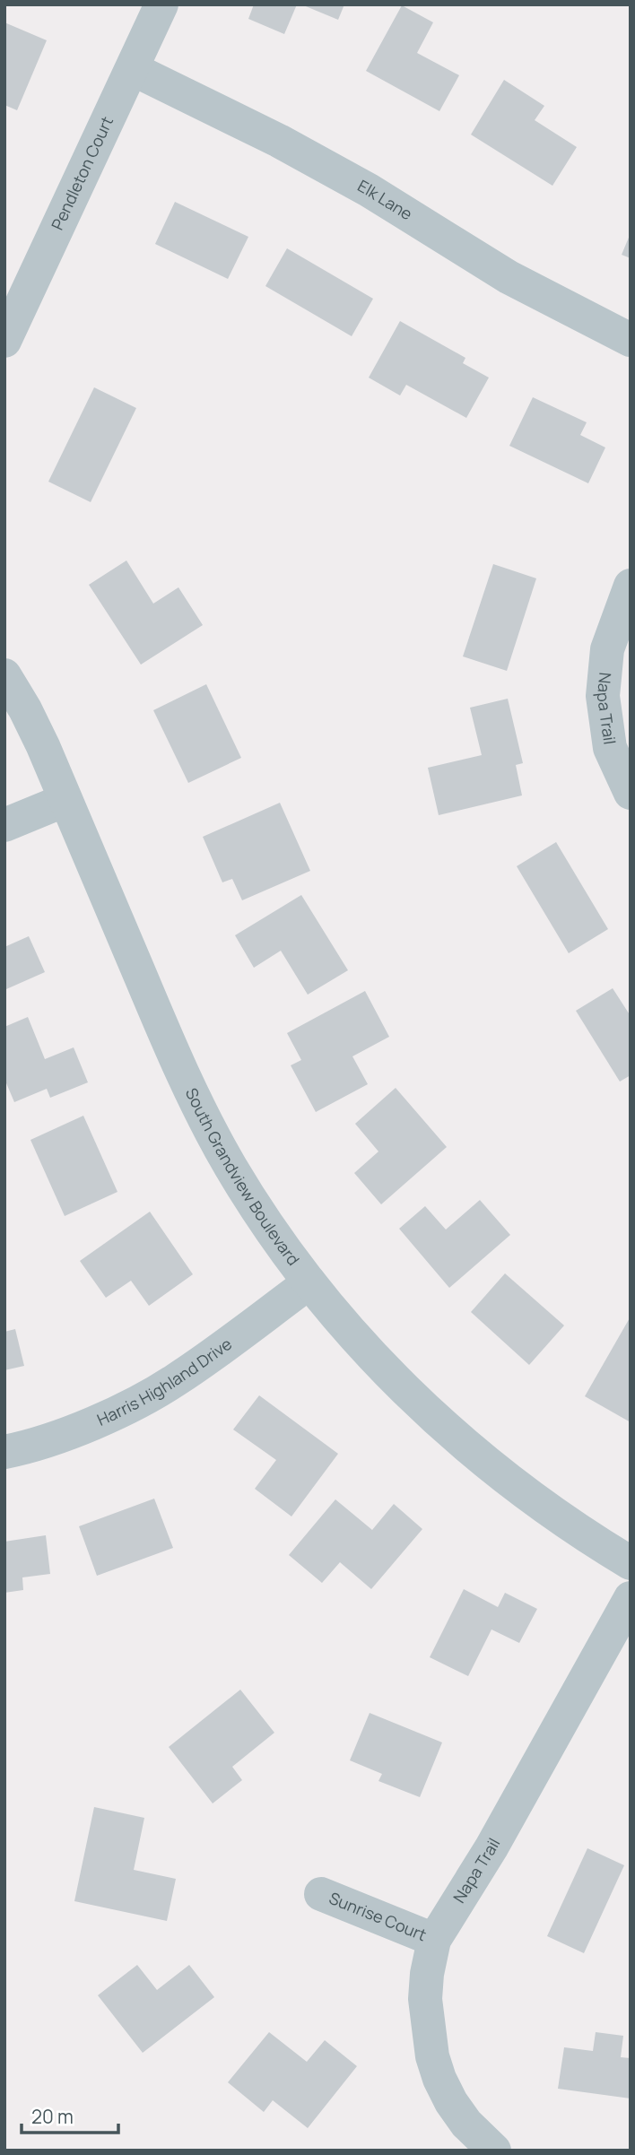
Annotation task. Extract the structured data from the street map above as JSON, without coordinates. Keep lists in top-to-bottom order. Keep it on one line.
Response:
{"streets":{"street":["Pendleton Court","Elk Lane","Napa Trail","South Grandview Boulevard","Harris Highland Drive","Sunrise Court"]},"crossings":[["Pendleton Court","Elk Lane"],["Napa Trail","Sunrise Court"],["South Grandview Boulevard","Harris Highland Drive"]],"scale_bar":"20 m"}
